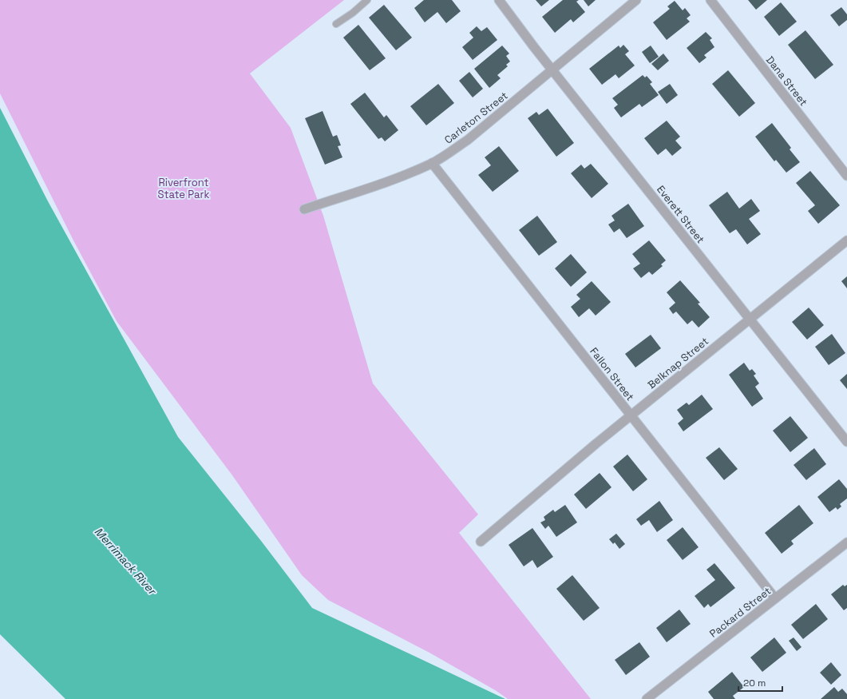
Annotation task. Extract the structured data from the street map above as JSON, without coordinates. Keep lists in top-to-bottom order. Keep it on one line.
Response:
{"streets":{"street":["Dana Street","Carleton Street","Everett Street","Belknap Street","Fallon Street","Packard Street"]},"crossings":[["Carleton Street","Everett Street"],["Carleton Street","Fallon Street"],["Everett Street","Belknap Street"],["Belknap Street","Fallon Street"],["Fallon Street","Packard Street"]],"water":["Merrimack River"],"parks":["Riverfront State Park"],"scale_bar":"20 m"}
